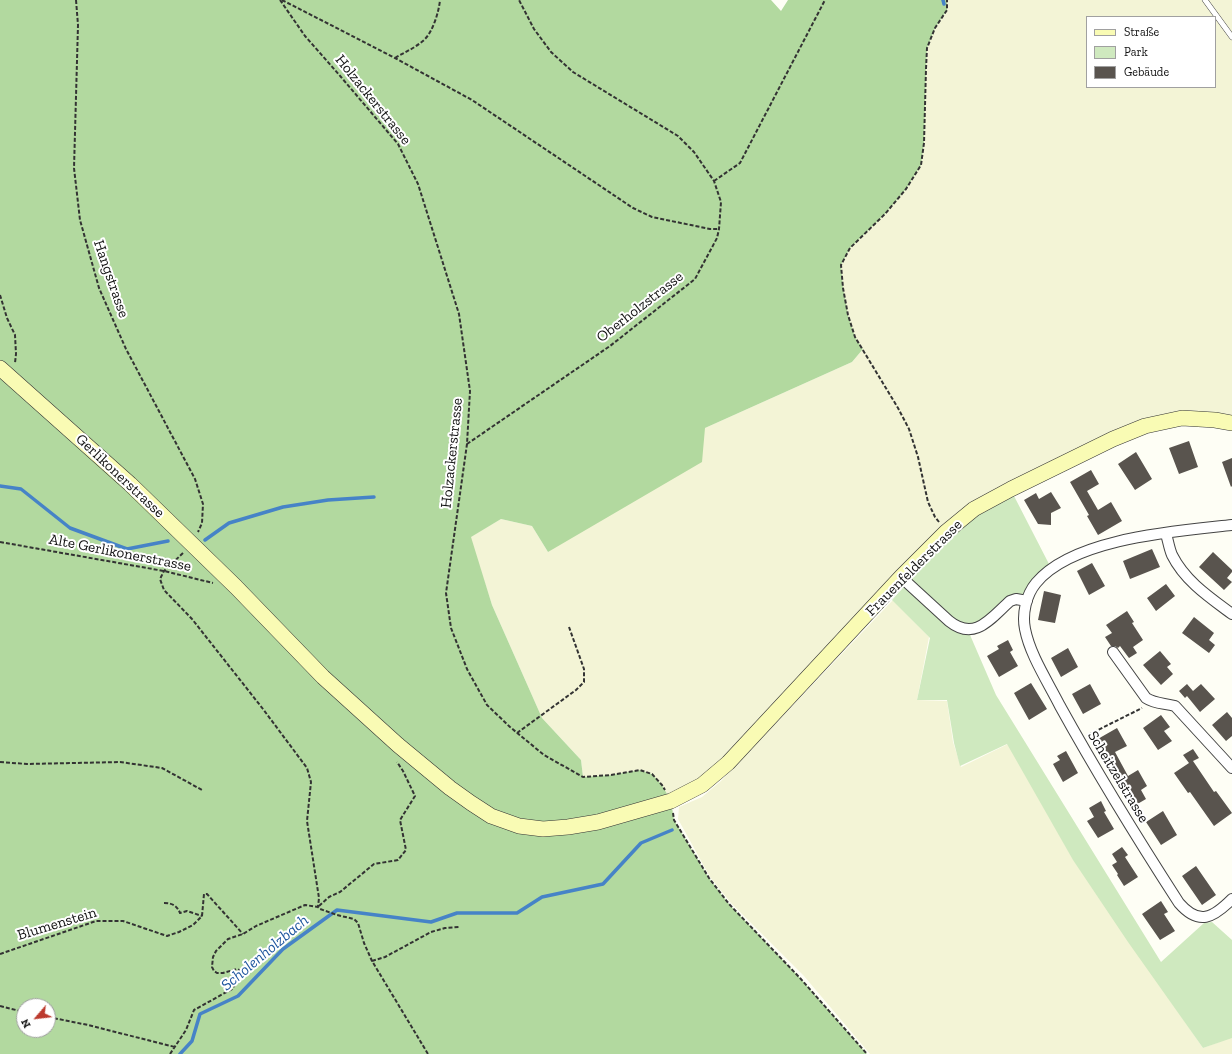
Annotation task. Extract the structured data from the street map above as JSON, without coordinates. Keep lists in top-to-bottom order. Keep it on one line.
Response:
{"streets":{"street":["Gerlikonerstrasse","Frauenfelderstrasse","Scheitzelstrasse"],"path":["Holzackerstrasse","Hangstrasse","Oberholzstrasse","Alte Gerlikonerstrasse","Blumenstein"]},"crossings":[["Holzackerstrasse","Oberholzstrasse"],["Holzackerstrasse","Frauenfelderstrasse"],["Hangstrasse","Gerlikonerstrasse"],["Gerlikonerstrasse","Frauenfelderstrasse"]],"water":["Scholenholzbach"],"legend":["Straße","Park","Gebäude"],"north":"bottom left"}
